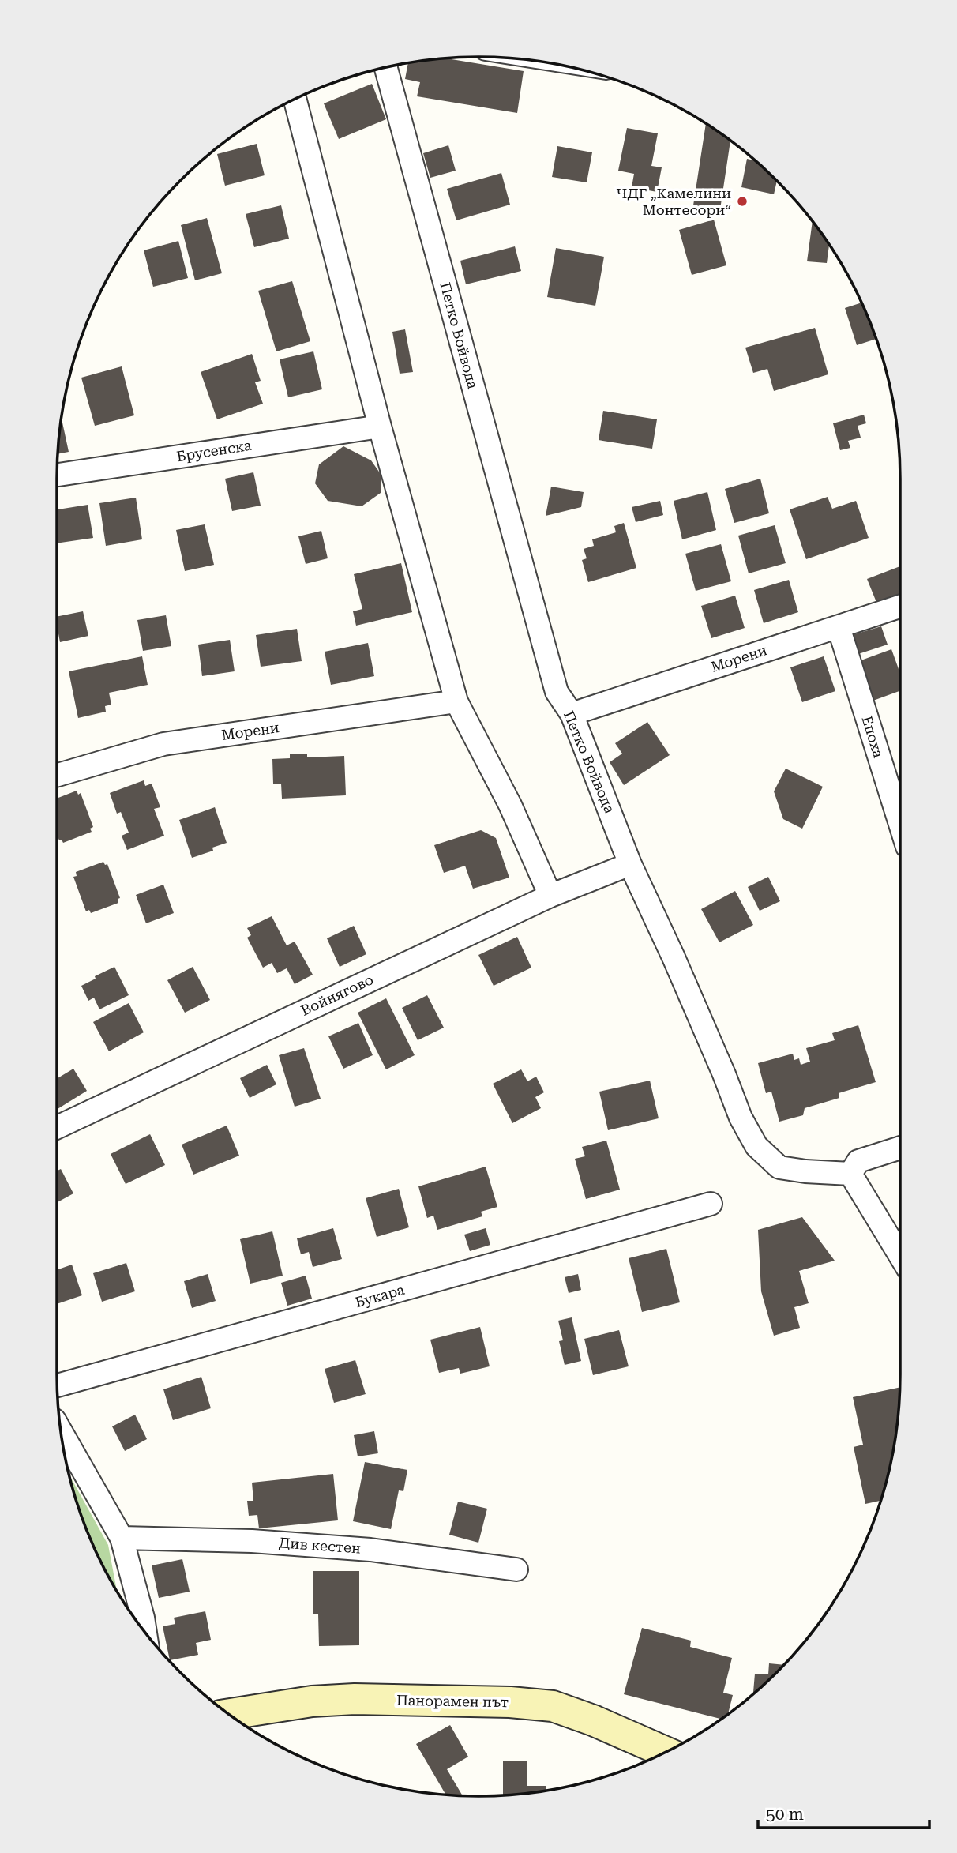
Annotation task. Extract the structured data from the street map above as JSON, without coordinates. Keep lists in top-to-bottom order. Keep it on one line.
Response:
{"streets":{"main road":["Панорамен път"],"street":["Петко Войвода","Брусенска","Морени","Епоха","Войнягово","Букара","Див кестен"]},"crossings":[["Петко Войвода","Морени"],["Петко Войвода","Войнягово"],["Морени","Епоха"]],"places":["ЧДГ „Камелини Монтесори“"],"scale_bar":"50 m"}
